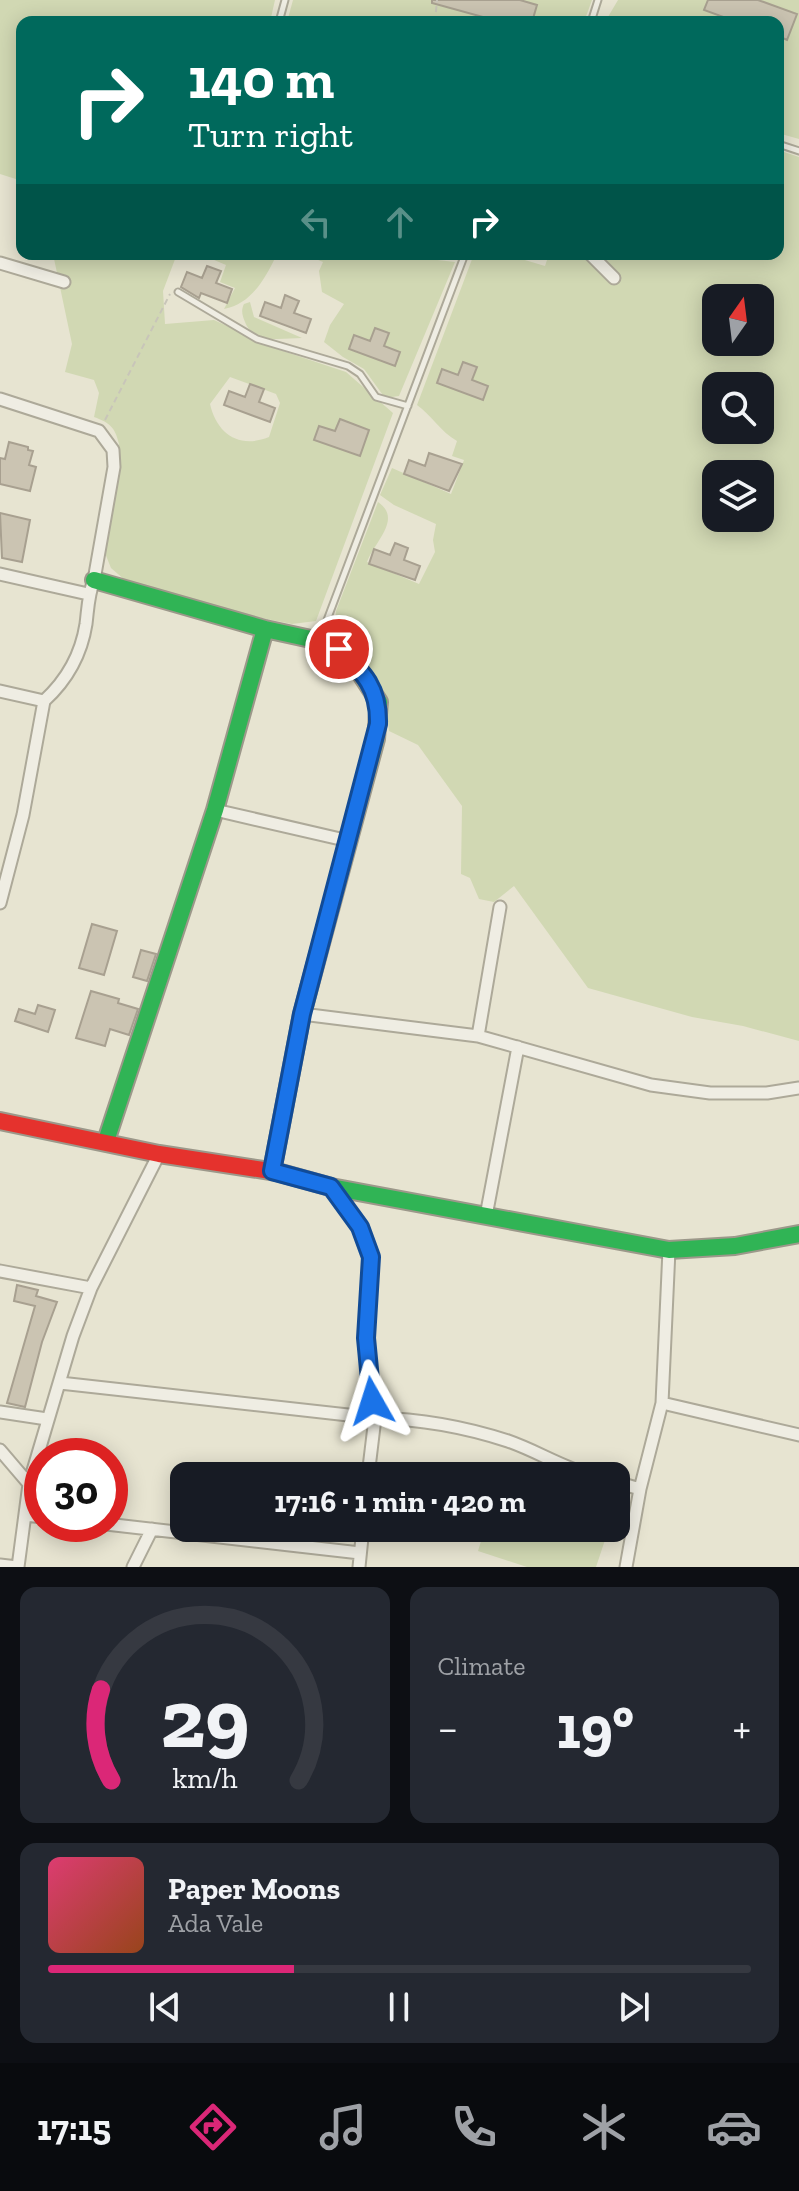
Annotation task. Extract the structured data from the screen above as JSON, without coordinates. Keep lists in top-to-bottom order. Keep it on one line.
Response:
{"north":"top","page":{"turn":["140 m","Turn right"],"limit":"30","trip":"17:16 · 1 min · 420 m","tile":"Climate","heat":["−","19°","+"],"song":["Paper Moons","Ada Vale"],"tabs":"17:15","gauge":["29","km/h"]}}
